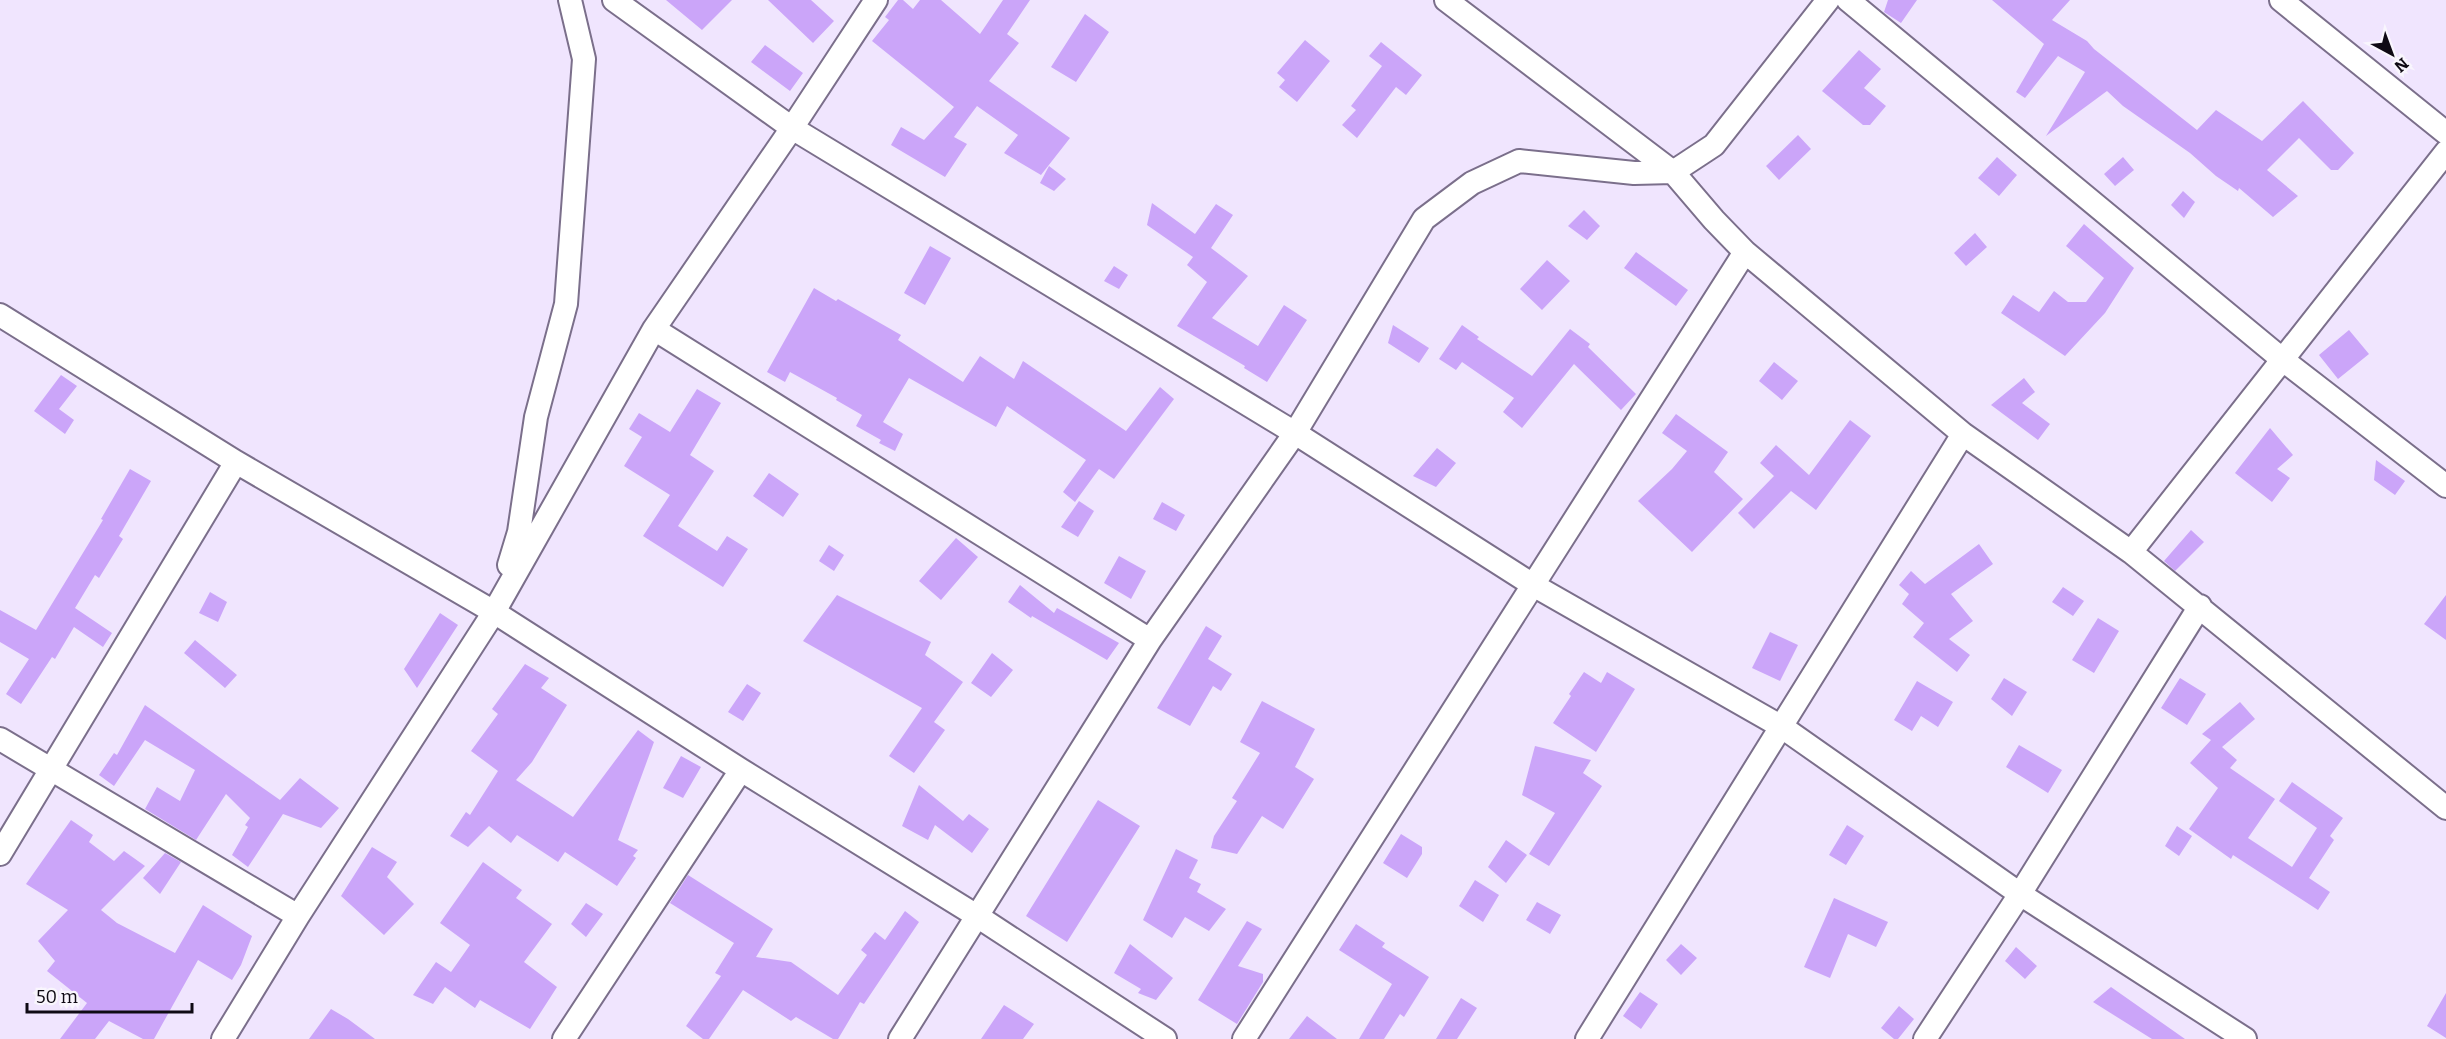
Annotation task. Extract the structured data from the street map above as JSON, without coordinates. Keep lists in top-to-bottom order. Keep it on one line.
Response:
{"scale_bar":"50 m","north":"bottom right"}
